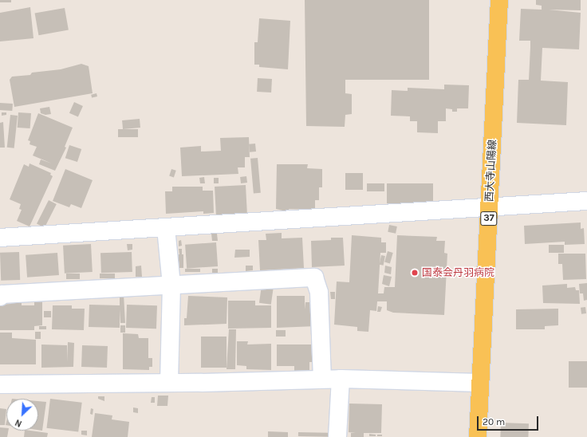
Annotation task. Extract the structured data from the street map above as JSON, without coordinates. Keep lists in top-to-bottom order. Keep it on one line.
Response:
{"streets":{"main road":["西大寺山陽線","37"]},"places":["国泰会丹羽病院"],"scale_bar":"20 m","north":"bottom left"}
